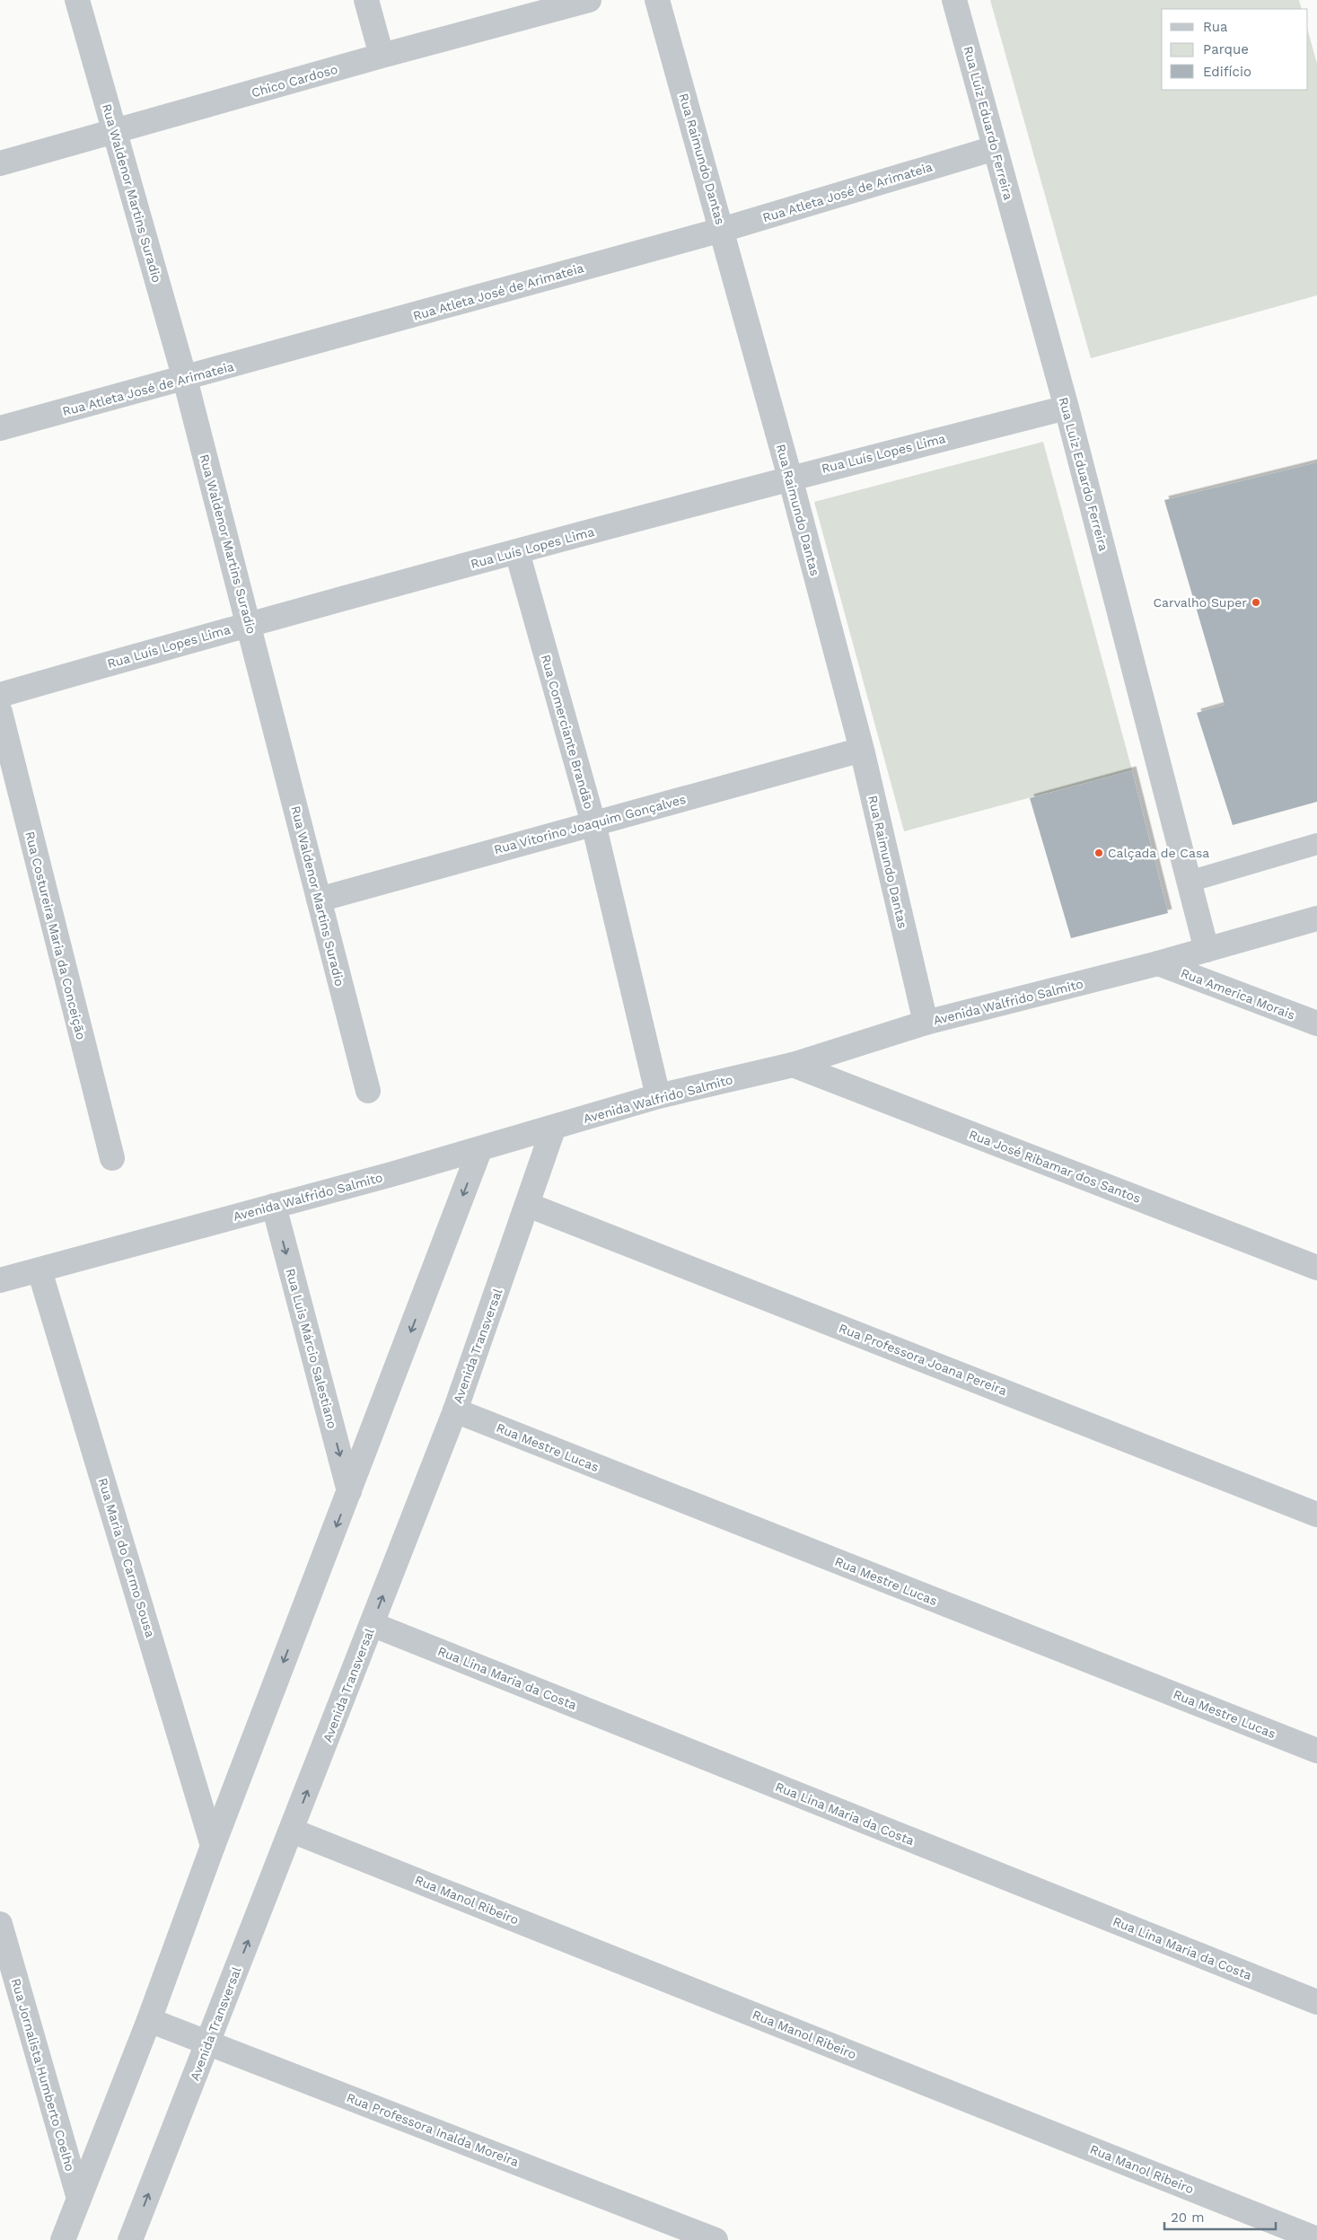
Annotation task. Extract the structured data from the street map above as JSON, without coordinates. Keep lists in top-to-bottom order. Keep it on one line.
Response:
{"streets":{"street":["Chico Cardoso","Rua Luiz Eduardo Ferreira","Rua Raimundo Dantas","Rua Atleta José de Arimateia","Rua Waldenor Martins Suradio","Rua Luís Lopes Lima","Rua Comerciante Brandão","Rua Vitorino Joaquim Gonçalves","Rua Costureira Maria da Conceição","Rua America Morais","Avenida Walfrido Salmito","Rua José Ribamar dos Santos","Avenida Transversal","Rua Luis Márcio Salestiano","Rua Professora Joana Pereira","Rua Mestre Lucas","Rua Maria do Carmo Sousa","Rua Lina Maria da Costa","Rua Manol Ribeiro","Rua Jornalista Humberto Coelho","Rua Professora Inalda Moreira"]},"crossings":[["Chico Cardoso","Rua Waldenor Martins Suradio"],["Rua Luiz Eduardo Ferreira","Rua Atleta José de Arimateia"],["Rua Luiz Eduardo Ferreira","Rua Luís Lopes Lima"],["Rua Luiz Eduardo Ferreira","Avenida Walfrido Salmito"],["Rua Raimundo Dantas","Rua Atleta José de Arimateia"],["Rua Raimundo Dantas","Rua Luís Lopes Lima"],["Rua Raimundo Dantas","Rua Vitorino Joaquim Gonçalves"],["Rua Raimundo Dantas","Avenida Walfrido Salmito"],["Rua Atleta José de Arimateia","Rua Waldenor Martins Suradio"],["Rua Waldenor Martins Suradio","Rua Luís Lopes Lima"],["Rua Waldenor Martins Suradio","Rua Vitorino Joaquim Gonçalves"],["Rua Luís Lopes Lima","Rua Comerciante Brandão"],["Rua Comerciante Brandão","Rua Vitorino Joaquim Gonçalves"],["Rua Comerciante Brandão","Avenida Walfrido Salmito"],["Rua America Morais","Avenida Walfrido Salmito"],["Avenida Walfrido Salmito","Rua José Ribamar dos Santos"],["Avenida Walfrido Salmito","Avenida Transversal"],["Avenida Walfrido Salmito","Rua Luis Márcio Salestiano"],["Avenida Walfrido Salmito","Rua Maria do Carmo Sousa"],["Avenida Transversal","Rua Professora Joana Pereira"],["Avenida Transversal","Rua Mestre Lucas"],["Avenida Transversal","Rua Lina Maria da Costa"],["Avenida Transversal","Rua Manol Ribeiro"],["Avenida Transversal","Rua Professora Inalda Moreira"]],"one_way":["Rua Luis Márcio Salestiano"],"places":["Carvalho Super","Calçada de Casa"],"legend":["Rua","Parque","Edifício"],"scale_bar":"20 m"}
